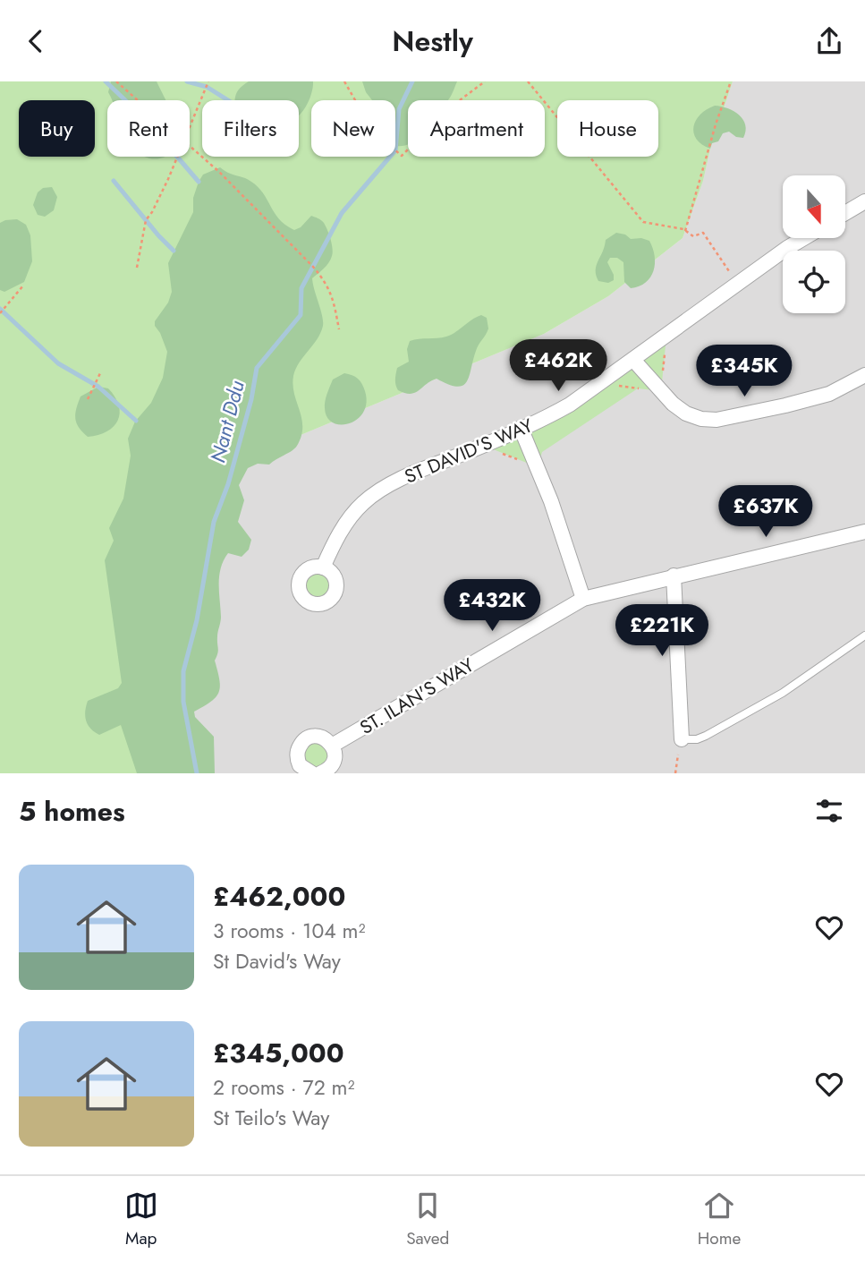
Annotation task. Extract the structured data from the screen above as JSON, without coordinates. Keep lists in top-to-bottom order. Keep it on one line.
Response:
{"streets":{"street":["ST DAVID'S WAY","ST. ILAN'S WAY"]},"water":["Nant Ddu"],"north":"bottom","page":{"header":"Nestly","chip":["Buy","Rent","Filters","New","Apartment","House"],"price":["£462K","£345K","£637K","£432K","£221K"],"heading":"5 homes","list":[{"name":"£462,000","note":"3 rooms · 104 m² · St David's Way"},{"name":"£345,000","note":"2 rooms · 72 m² · St Teilo's Way"}],"tabs":["Map","Saved","Home"]}}
